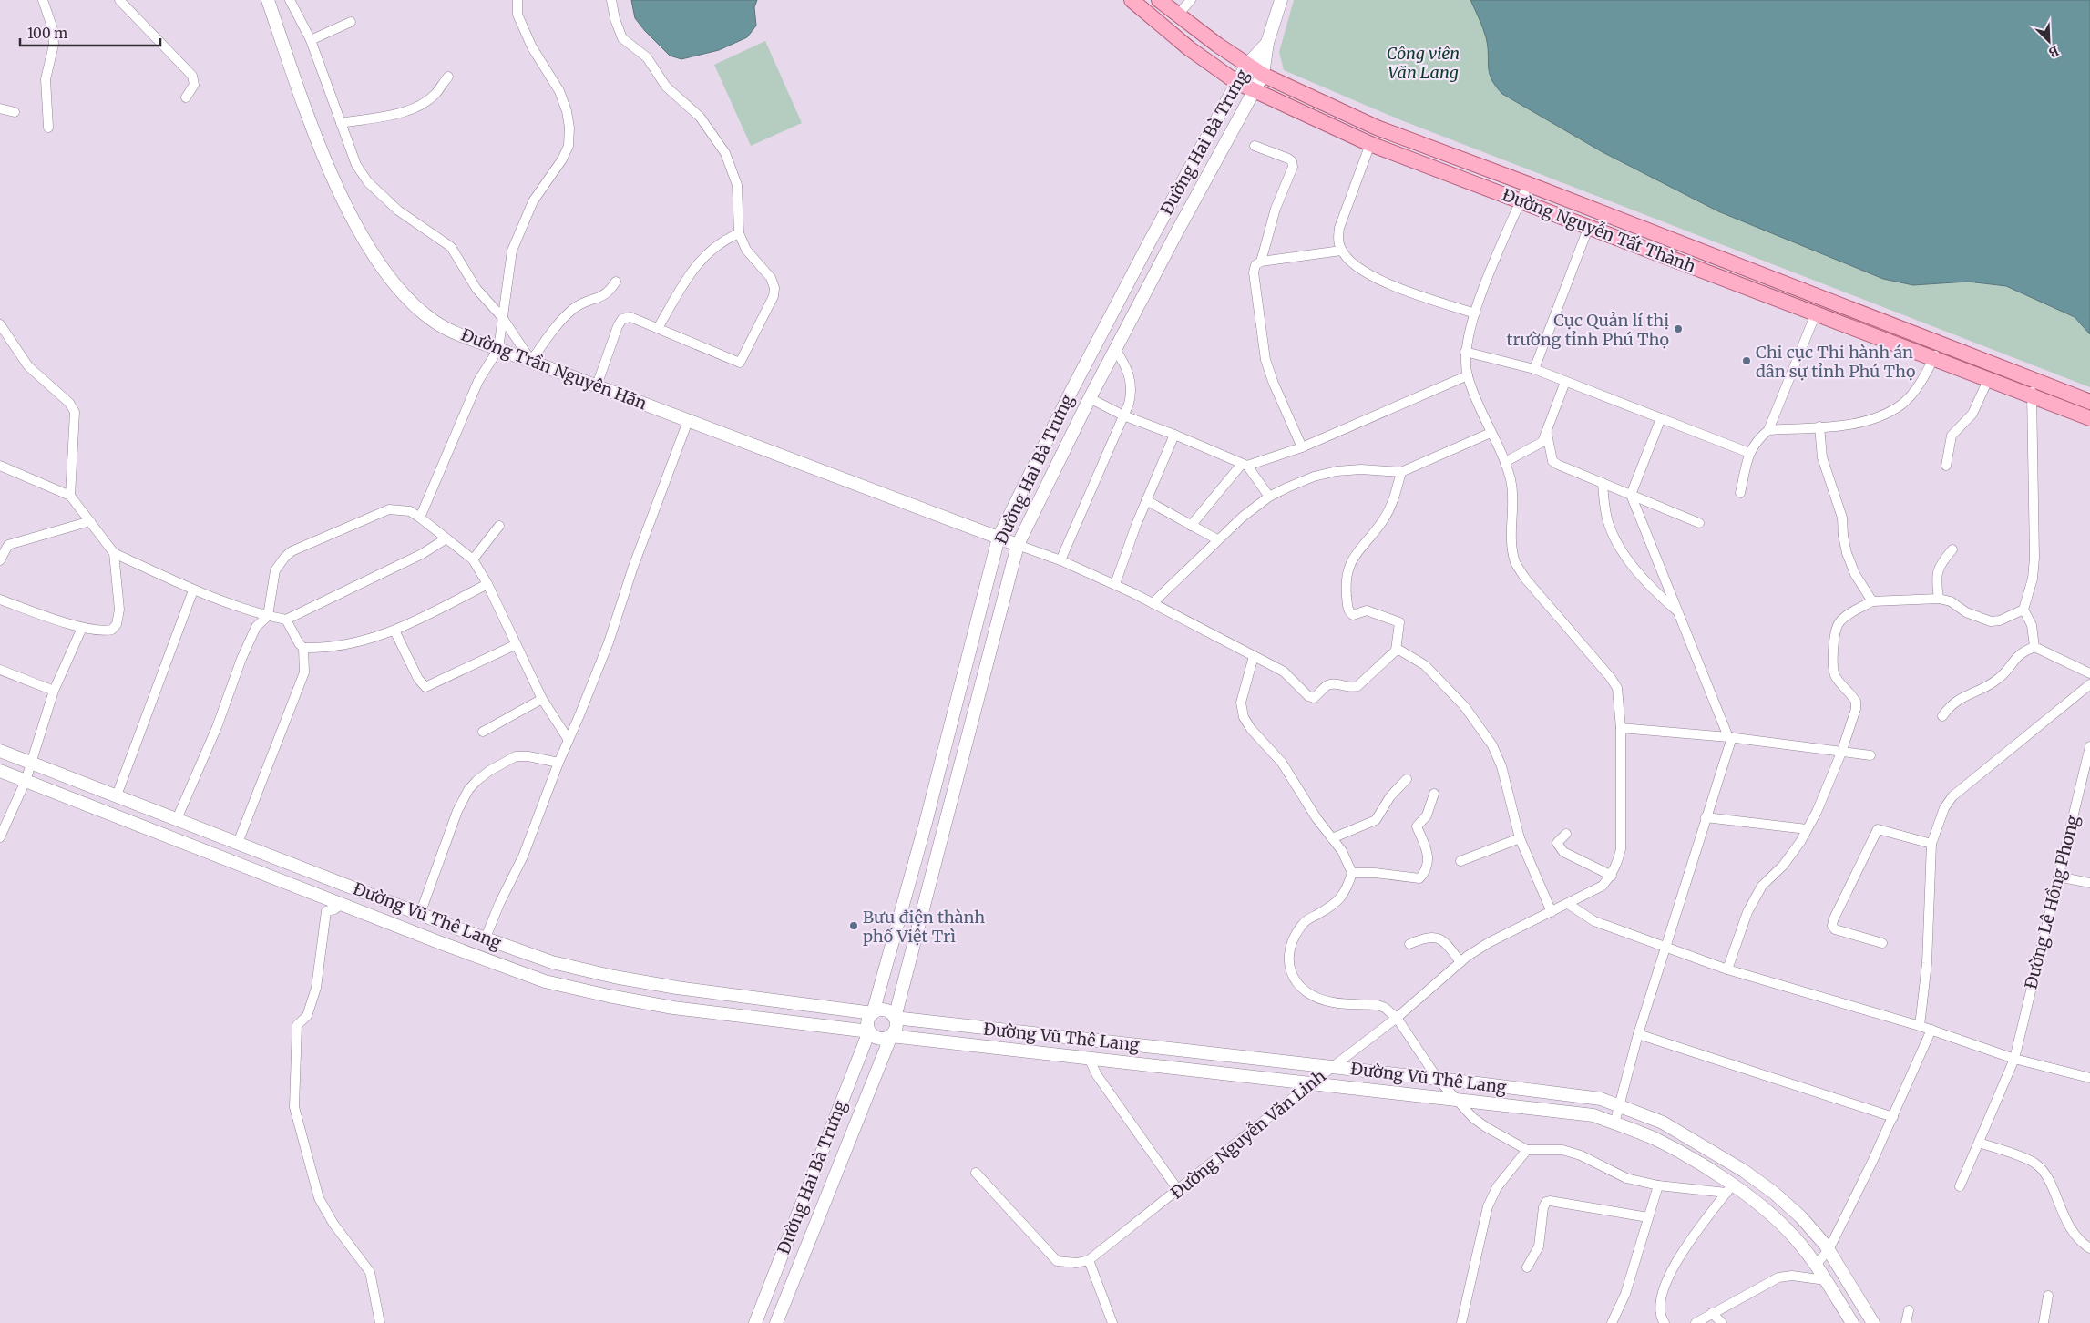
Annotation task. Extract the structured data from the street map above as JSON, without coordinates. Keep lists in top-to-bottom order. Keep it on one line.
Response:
{"streets":{"main road":["Đường Nguyễn Tất Thành"],"street":["Đường Hai Bà Trưng","Đường Trần Nguyên Hãn","Đường Lê Hồng Phong","Đường Vũ Thê Lang","Đường Nguyễn Văn Linh"]},"crossings":[["Đường Hai Bà Trưng","Đường Nguyễn Tất Thành"],["Đường Hai Bà Trưng","Đường Trần Nguyên Hãn"],["Đường Hai Bà Trưng","Đường Vũ Thê Lang"],["Đường Vũ Thê Lang","Đường Nguyễn Văn Linh"]],"parks":["Công viên Văn Lang"],"places":["Cục Quản lí thị trường tỉnh Phú Thọ","Chi cục Thi hành án dân sự tỉnh Phú Thọ","Bưu điện thành phố Việt Trì"],"scale_bar":"100 m","north":"bottom right"}
